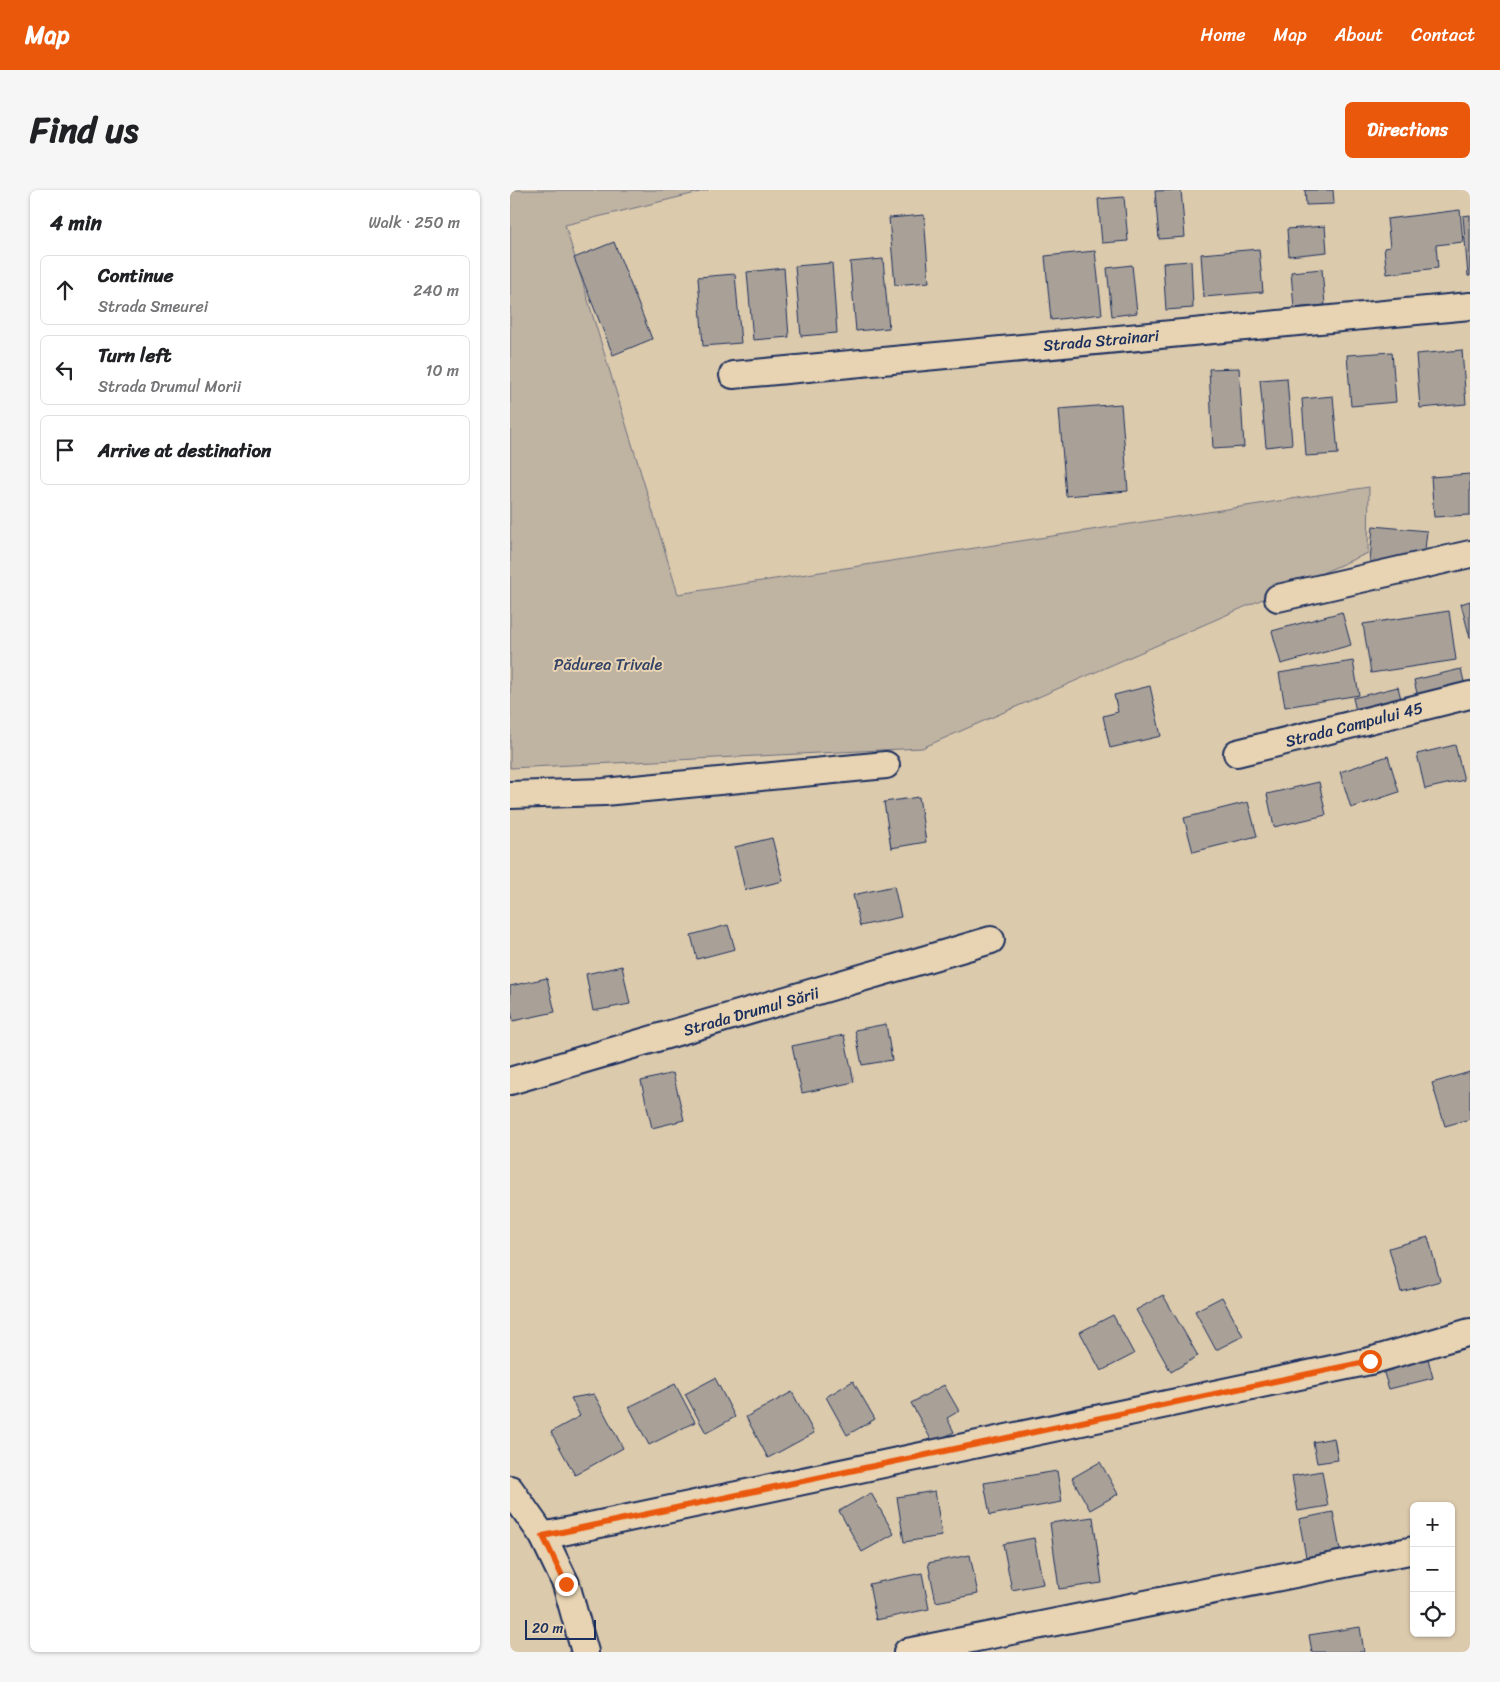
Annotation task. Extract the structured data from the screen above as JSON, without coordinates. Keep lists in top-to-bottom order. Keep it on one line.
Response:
{"streets":{"street":["Strada Strainari","Strada Campului 45","Strada Drumul Sării"]},"parks":["Pădurea Trivale"],"scale_bar":"20 m","page":{"header":"Map","nav":["Home","Map","About","Contact"],"title":"Find us","buttons":"Directions","heading":["4 min","Walk · 250 m"],"list":[["Continue","Strada Smeurei","240 m"],["Turn left","Strada Drumul Morii","10 m"],"Arrive at destination"],"map_buttons":["+","−"],"scale":"20 m"}}
